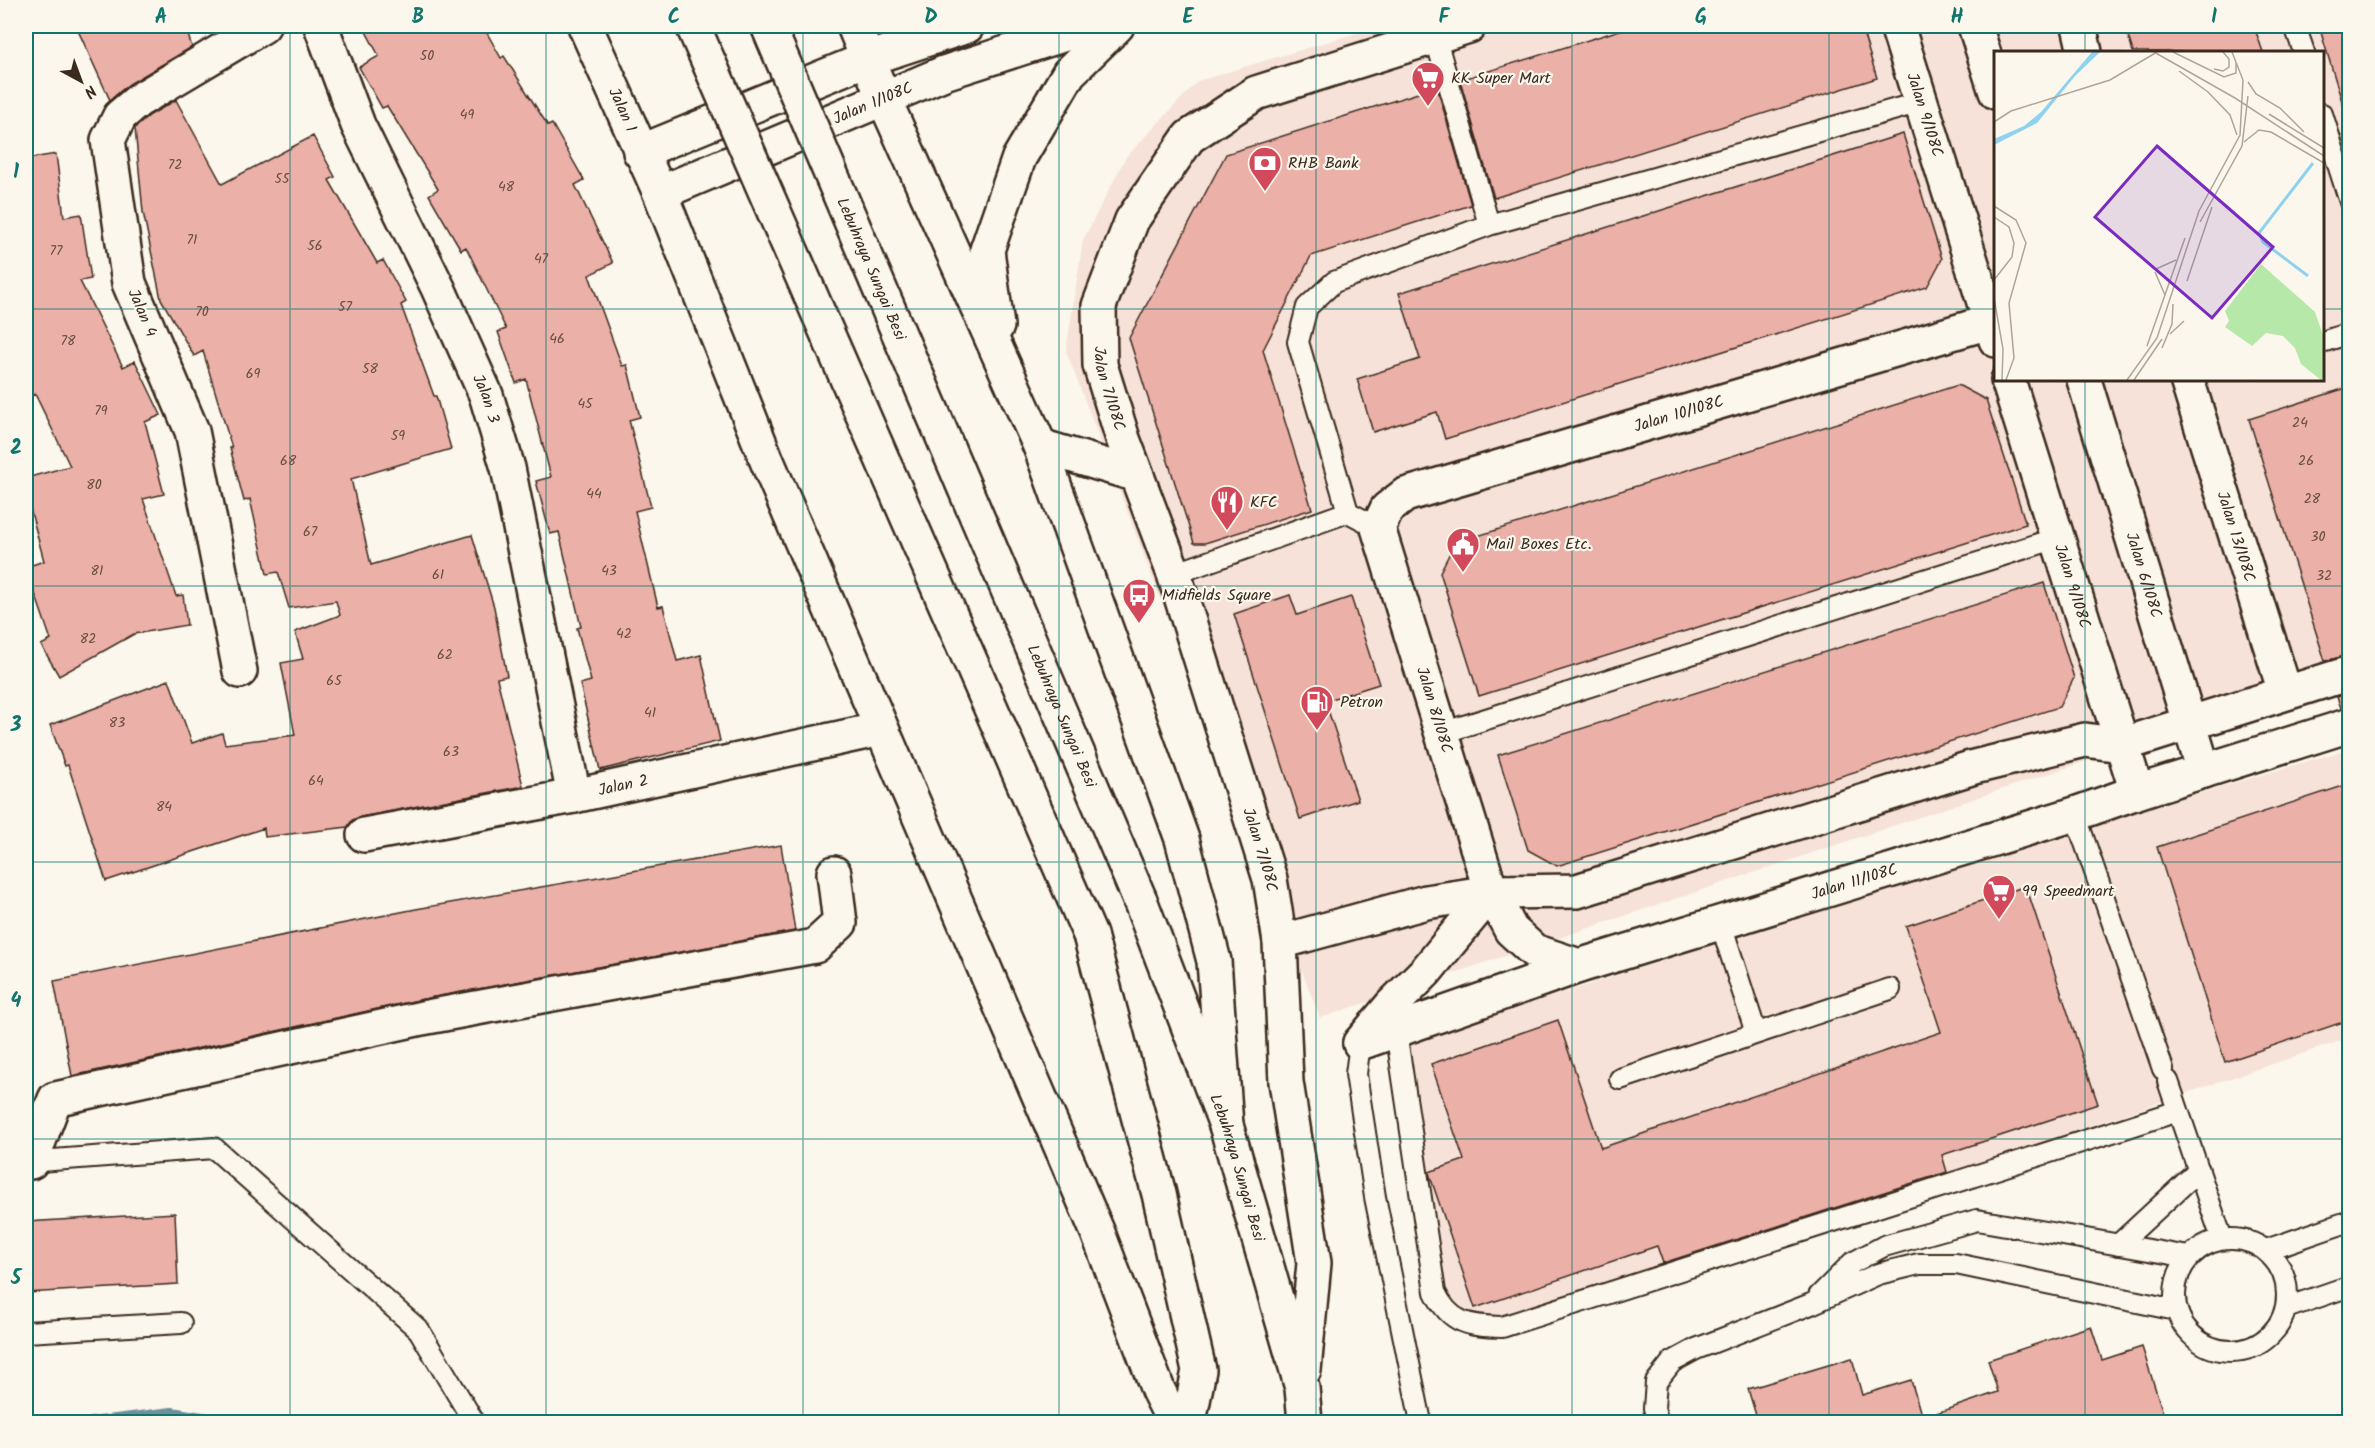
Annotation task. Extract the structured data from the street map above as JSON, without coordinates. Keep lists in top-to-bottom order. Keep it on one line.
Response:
{"streets":{"main road":["Jalan 1/108C","Jalan 1","Jalan 9/108C","Lebuhraya Sungai Besi","Jalan 4","Jalan 7/108C","Jalan 3","Jalan 10/108C","Jalan 13/108C","Jalan 6/108C","Jalan 8/108C","Jalan 2","Jalan 11/108C"]},"crossings":[["Jalan 1/108C","Jalan 1"],["Jalan 1","Jalan 2"],["Jalan 9/108C","Jalan 10/108C"],["Jalan 9/108C","Jalan 11/108C"],["Lebuhraya Sungai Besi","Jalan 7/108C"],["Jalan 3","Jalan 2"],["Jalan 10/108C","Jalan 8/108C"],["Jalan 6/108C","Jalan 11/108C"],["Jalan 8/108C","Jalan 11/108C"]],"places":{"supermarket":["KK Super Mart","99 Speedmart"],"bank":["RHB Bank"],"restaurant":["KFC"],"public building":["Mail Boxes Etc."],"bus stop":["Midfields Square"],"fuel station":["Petron"]},"house_numbers":["50","49","72","55","48","71","56","77","47","57","70","46","78","58","69","45","79","24","59","68","26","80","44","28","67","30","81","43","61","32","42","82","62","65","41","83","63","64","84"],"north":"bottom right","grid":{"columns":["A","B","C","D","E","F","G","H","I"],"rows":["1","2","3","4","5"]}}
